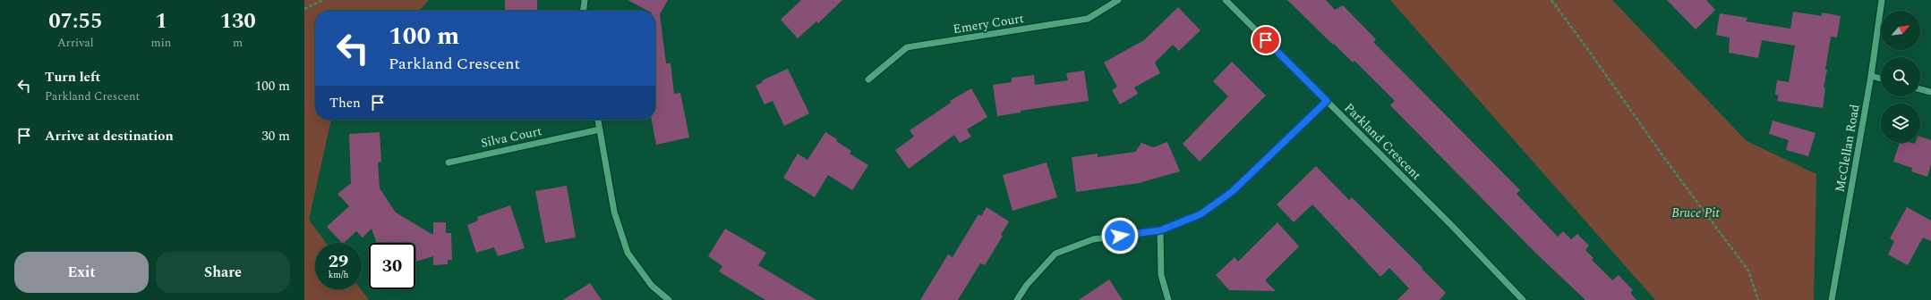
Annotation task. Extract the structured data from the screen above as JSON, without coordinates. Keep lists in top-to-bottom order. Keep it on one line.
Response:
{"streets":{"street":["Emery Court","Silva Court","Parkland Crescent","McClellan Road"]},"parks":["Bruce Pit"],"north":"top right","page":{"eta":["07:55","Arrival","1","min","130","m"],"turn":["100 m","Parkland Crescent"],"list":[{"name":"Turn left","note":"Parkland Crescent","value":"100 m"},{"name":"Arrive at destination","value":"30 m"}],"then":"Then","speed":"29 km/h","limit":"30","buttons":["Exit","Share"]}}
